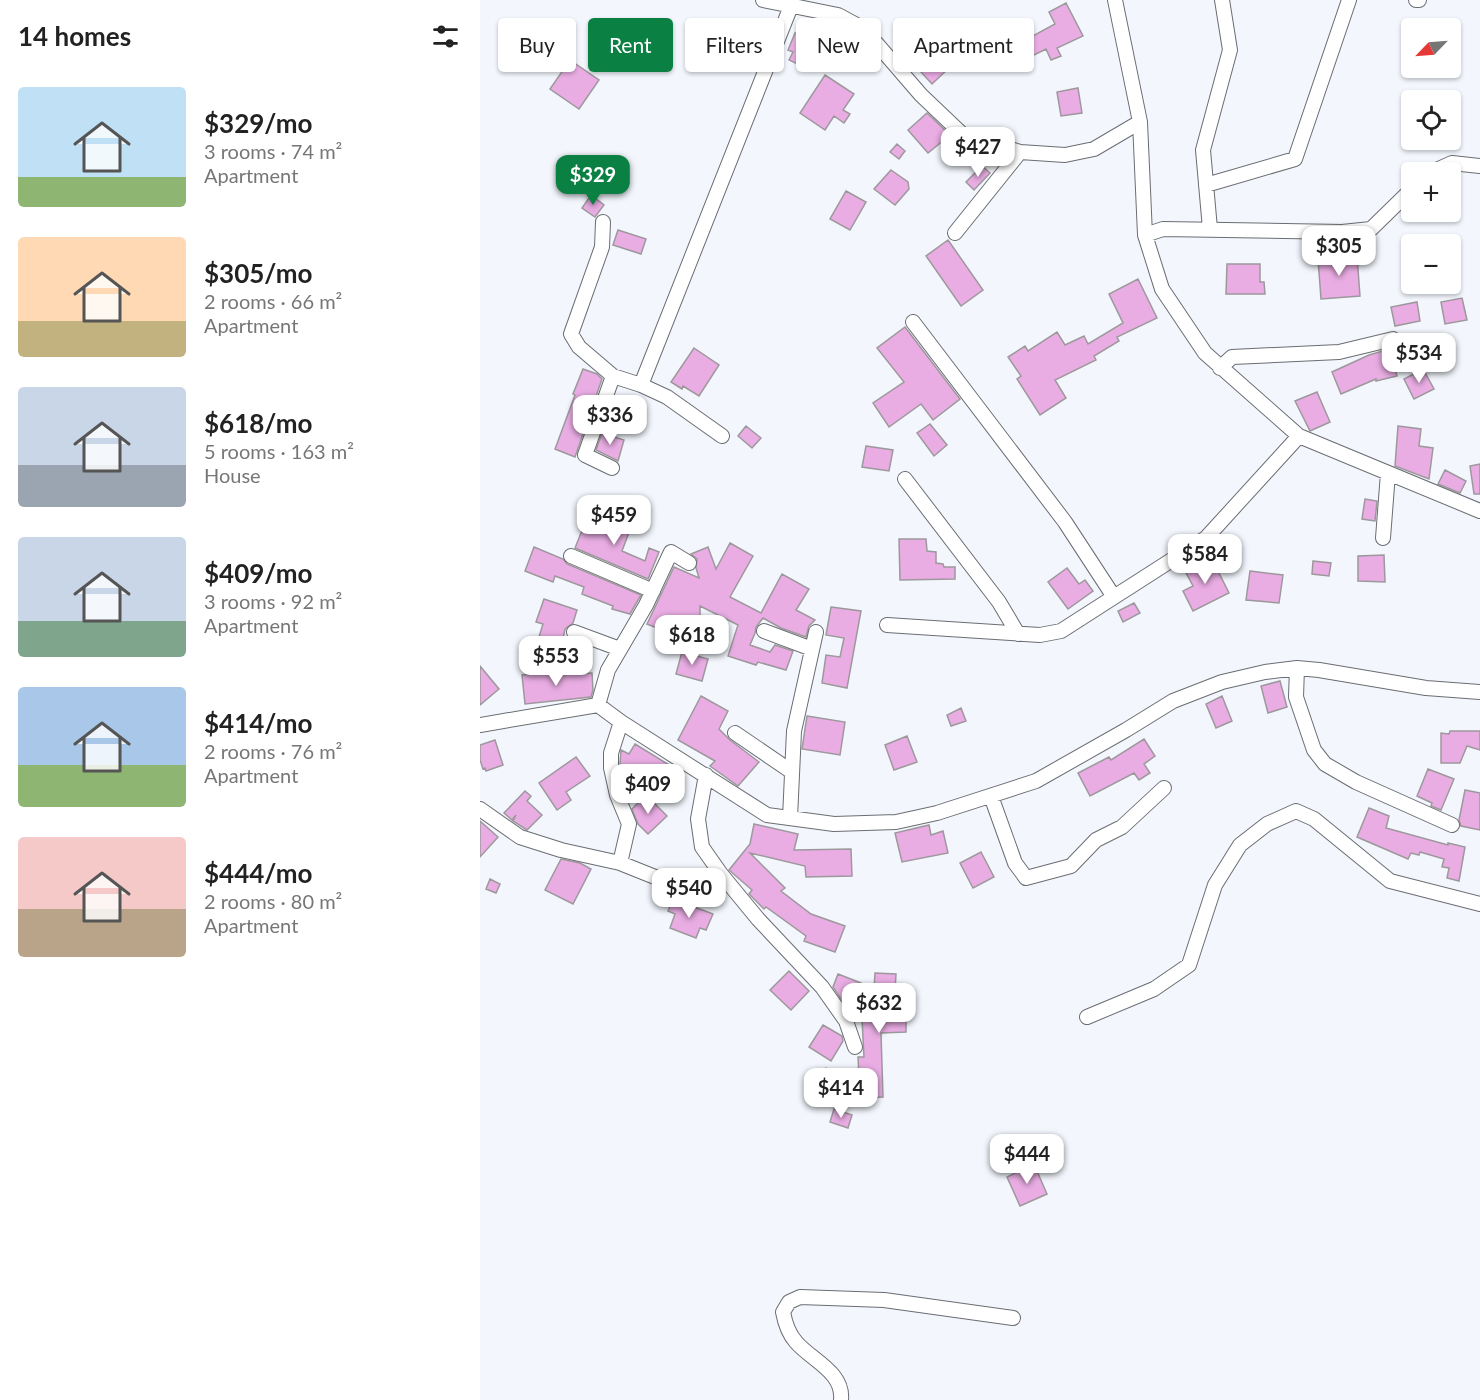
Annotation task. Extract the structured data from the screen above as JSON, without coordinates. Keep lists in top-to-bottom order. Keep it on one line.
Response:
{"north":"bottom left","page":{"heading":"14 homes","map_buttons":["+","−"],"chip":["Buy","Rent","Filters","New","Apartment"],"list":[{"name":"$329/mo","note":"3 rooms · 74 m² · Apartment"},{"name":"$305/mo","note":"2 rooms · 66 m² · Apartment"},{"name":"$618/mo","note":"5 rooms · 163 m² · House"},{"name":"$409/mo","note":"3 rooms · 92 m² · Apartment"},{"name":"$414/mo","note":"2 rooms · 76 m² · Apartment"},{"name":"$444/mo","note":"2 rooms · 80 m² · Apartment"}],"price":["$427","$329","$305","$534","$336","$459","$584","$618","$553","$409","$540","$632","$414","$444"]}}
